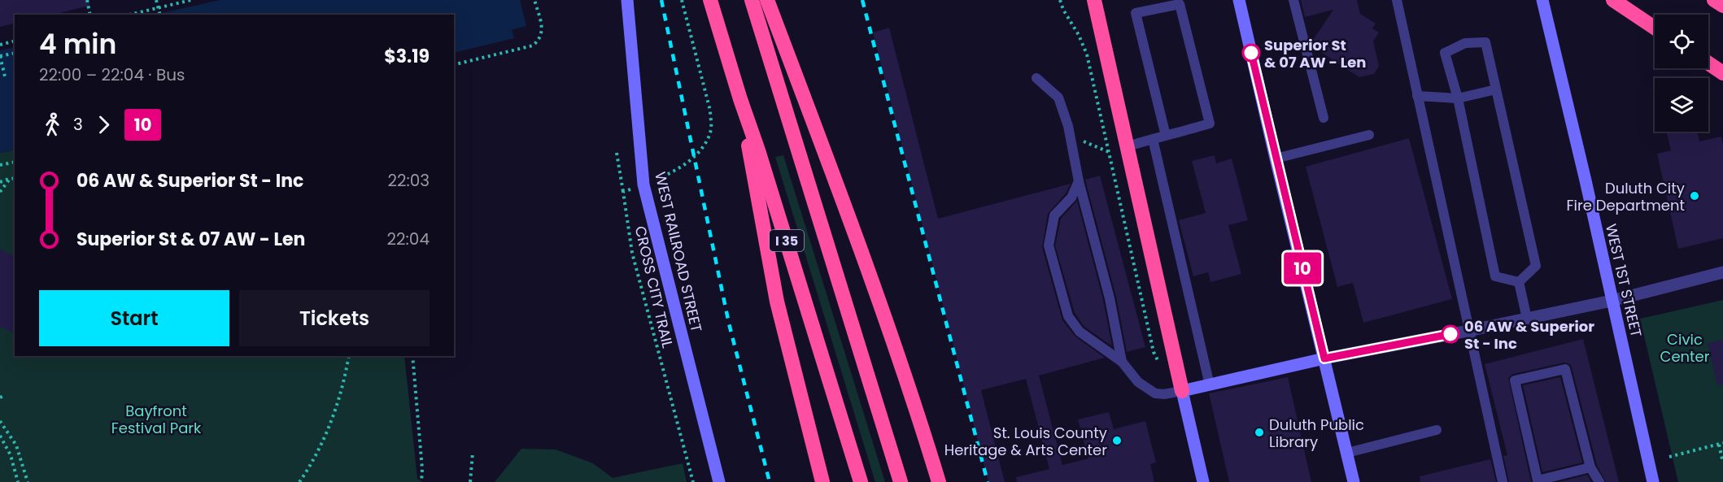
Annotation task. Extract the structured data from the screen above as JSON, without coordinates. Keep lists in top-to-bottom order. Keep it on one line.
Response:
{"streets":{"highway":["I 35"],"street":["WEST RAILROAD STREET","WEST 1ST STREET"],"path":["CROSS CITY TRAIL"]},"parks":["Civic Center","Bayfront Festival Park"],"places":["Superior St & 07 AW - Len","Duluth City Fire Department","06 AW & Superior St - Inc","Duluth Public Library","St. Louis County Heritage & Arts Center"],"lines":["bus line 10"],"page":{"on_map":"10","heading":["4 min","22:00 – 22:04 · Bus","$3.19"],"legs":["3","10"],"list":[{"name":"06 AW & Superior St - Inc","value":"22:03"},{"name":"Superior St & 07 AW - Len","value":"22:04"}],"buttons":["Start","Tickets"]}}
